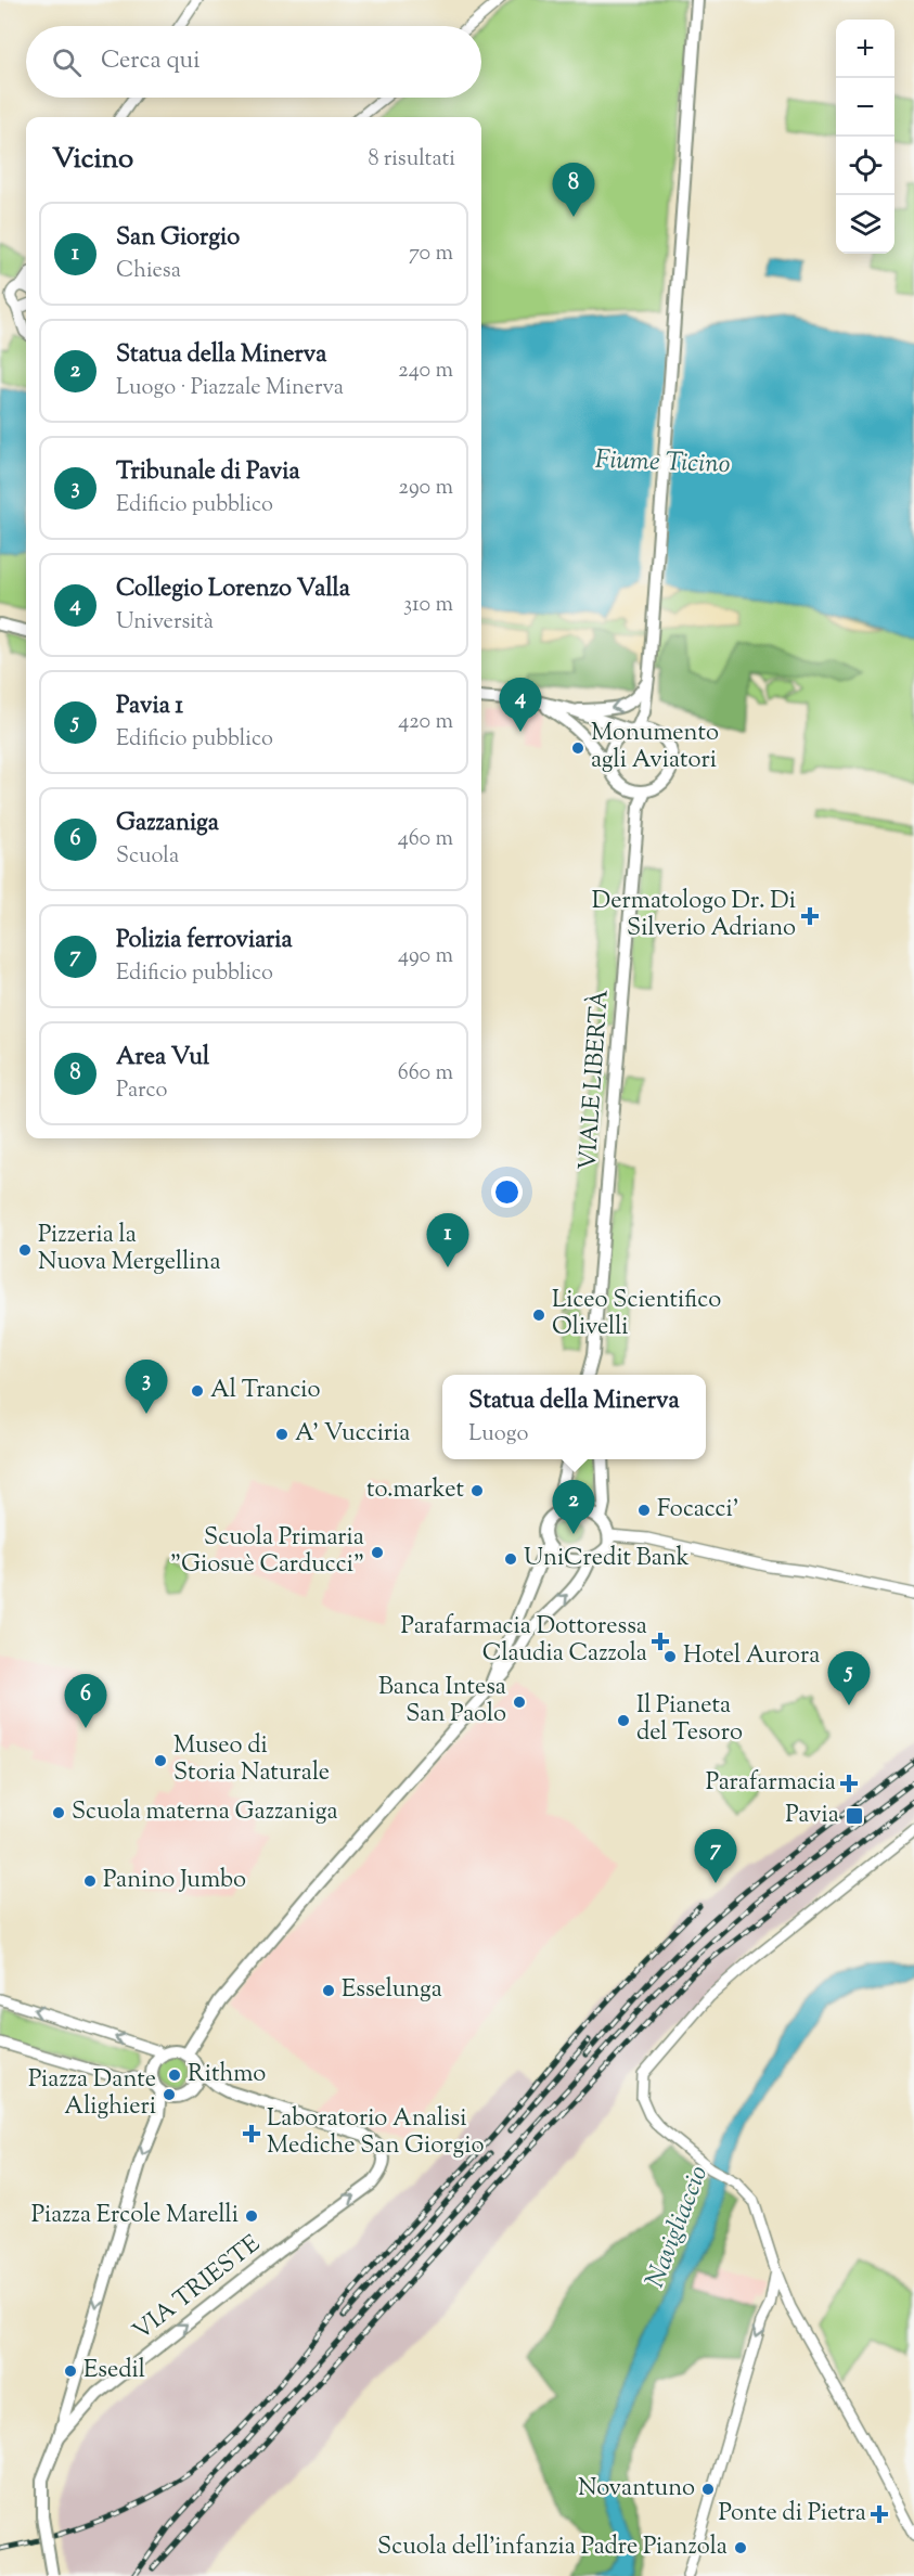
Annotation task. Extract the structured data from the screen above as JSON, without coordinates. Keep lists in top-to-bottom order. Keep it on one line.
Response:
{"streets":{"main road":["VIALE LIBERTÀ","VIA TRIESTE"]},"water":["Fiume Ticino","Navigliaccio"],"places":{"other":["Monumento agli Aviatori","Pizzeria la Nuova Mergellina","Liceo Scientifico Olivelli","Al Trancio","A' Vucciria","to.market","Focacci'","Scuola Primaria \"Giosuè Carducci\"","UniCredit Bank","Hotel Aurora","Banca Intesa San Paolo","Il Pianeta del Tesoro","Museo di Storia Naturale","Scuola materna Gazzaniga","Panino Jumbo","Esselunga","Rithmo","Piazza Dante Alighieri","Piazza Ercole Marelli","Esedil","Novantuno","Scuola dell'infanzia Padre Pianzola"],"health":["Dermatologo Dr. Di Silverio Adriano","Parafarmacia Dottoressa Claudia Cazzola","Parafarmacia","Laboratorio Analisi Mediche San Giorgio","Ponte di Pietra"],"transit":["Pavia"]},"page":{"map_buttons":["+","−"],"search":"Cerca qui","heading":["Vicino","8 risultati"],"pins":["8","4","1","3","2","5","6","7"],"list":[{"mark":"1","name":"San Giorgio","note":"Chiesa","value":"70 m"},{"mark":"2","name":"Statua della Minerva","note":"Luogo · Piazzale Minerva","value":"240 m"},{"mark":"3","name":"Tribunale di Pavia","note":"Edificio pubblico","value":"290 m"},{"mark":"4","name":"Collegio Lorenzo Valla","note":"Università","value":"310 m"},{"mark":"5","name":"Pavia 1","note":"Edificio pubblico","value":"420 m"},{"mark":"6","name":"Gazzaniga","note":"Scuola","value":"460 m"},{"mark":"7","name":"Polizia ferroviaria","note":"Edificio pubblico","value":"490 m"},{"mark":"8","name":"Area Vul","note":"Parco","value":"660 m"}],"popup":["Statua della Minerva","Luogo"]}}
